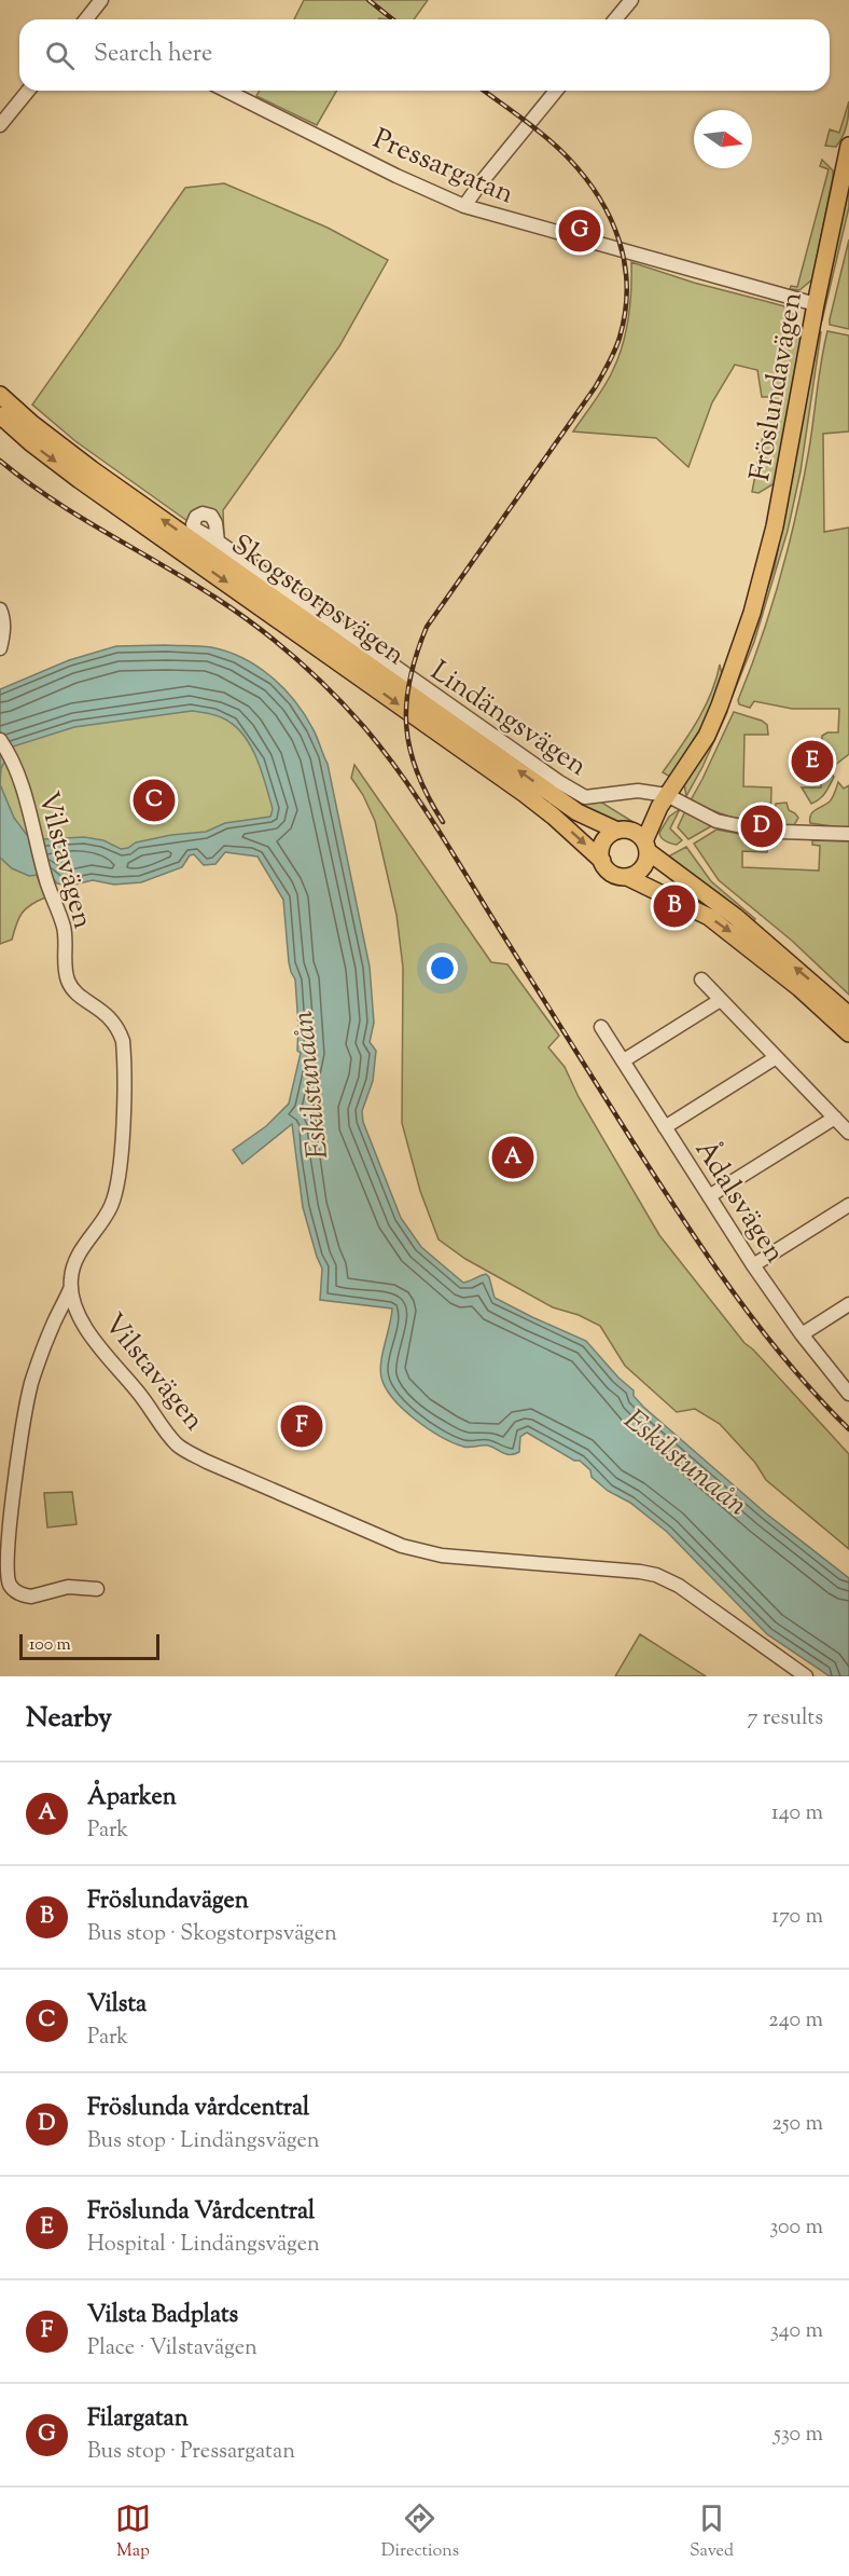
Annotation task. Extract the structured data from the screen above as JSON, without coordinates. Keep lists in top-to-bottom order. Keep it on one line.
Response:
{"streets":{"main road":["Fröslundavägen","Skogstorpsvägen"],"street":["Pressargatan","Lindängsvägen","Vilstavägen","Ådalsvägen"]},"crossings":[["Pressargatan","Fröslundavägen"],["Fröslundavägen","Skogstorpsvägen"],["Fröslundavägen","Lindängsvägen"]],"water":["Eskilstunaån"],"scale_bar":"100 m","north":"right","page":{"search":"Search here","pins":["G","E","C","D","B","A","F"],"scale":"100 m","heading":["Nearby","7 results"],"list":[{"mark":"A","name":"Åparken","note":"Park","value":"140 m"},{"mark":"B","name":"Fröslundavägen","note":"Bus stop · Skogstorpsvägen","value":"170 m"},{"mark":"C","name":"Vilsta","note":"Park","value":"240 m"},{"mark":"D","name":"Fröslunda vårdcentral","note":"Bus stop · Lindängsvägen","value":"250 m"},{"mark":"E","name":"Fröslunda Vårdcentral","note":"Hospital · Lindängsvägen","value":"300 m"},{"mark":"F","name":"Vilsta Badplats","note":"Place · Vilstavägen","value":"340 m"},{"mark":"G","name":"Filargatan","note":"Bus stop · Pressargatan","value":"530 m"}],"nav":["Map","Directions","Saved"]}}
